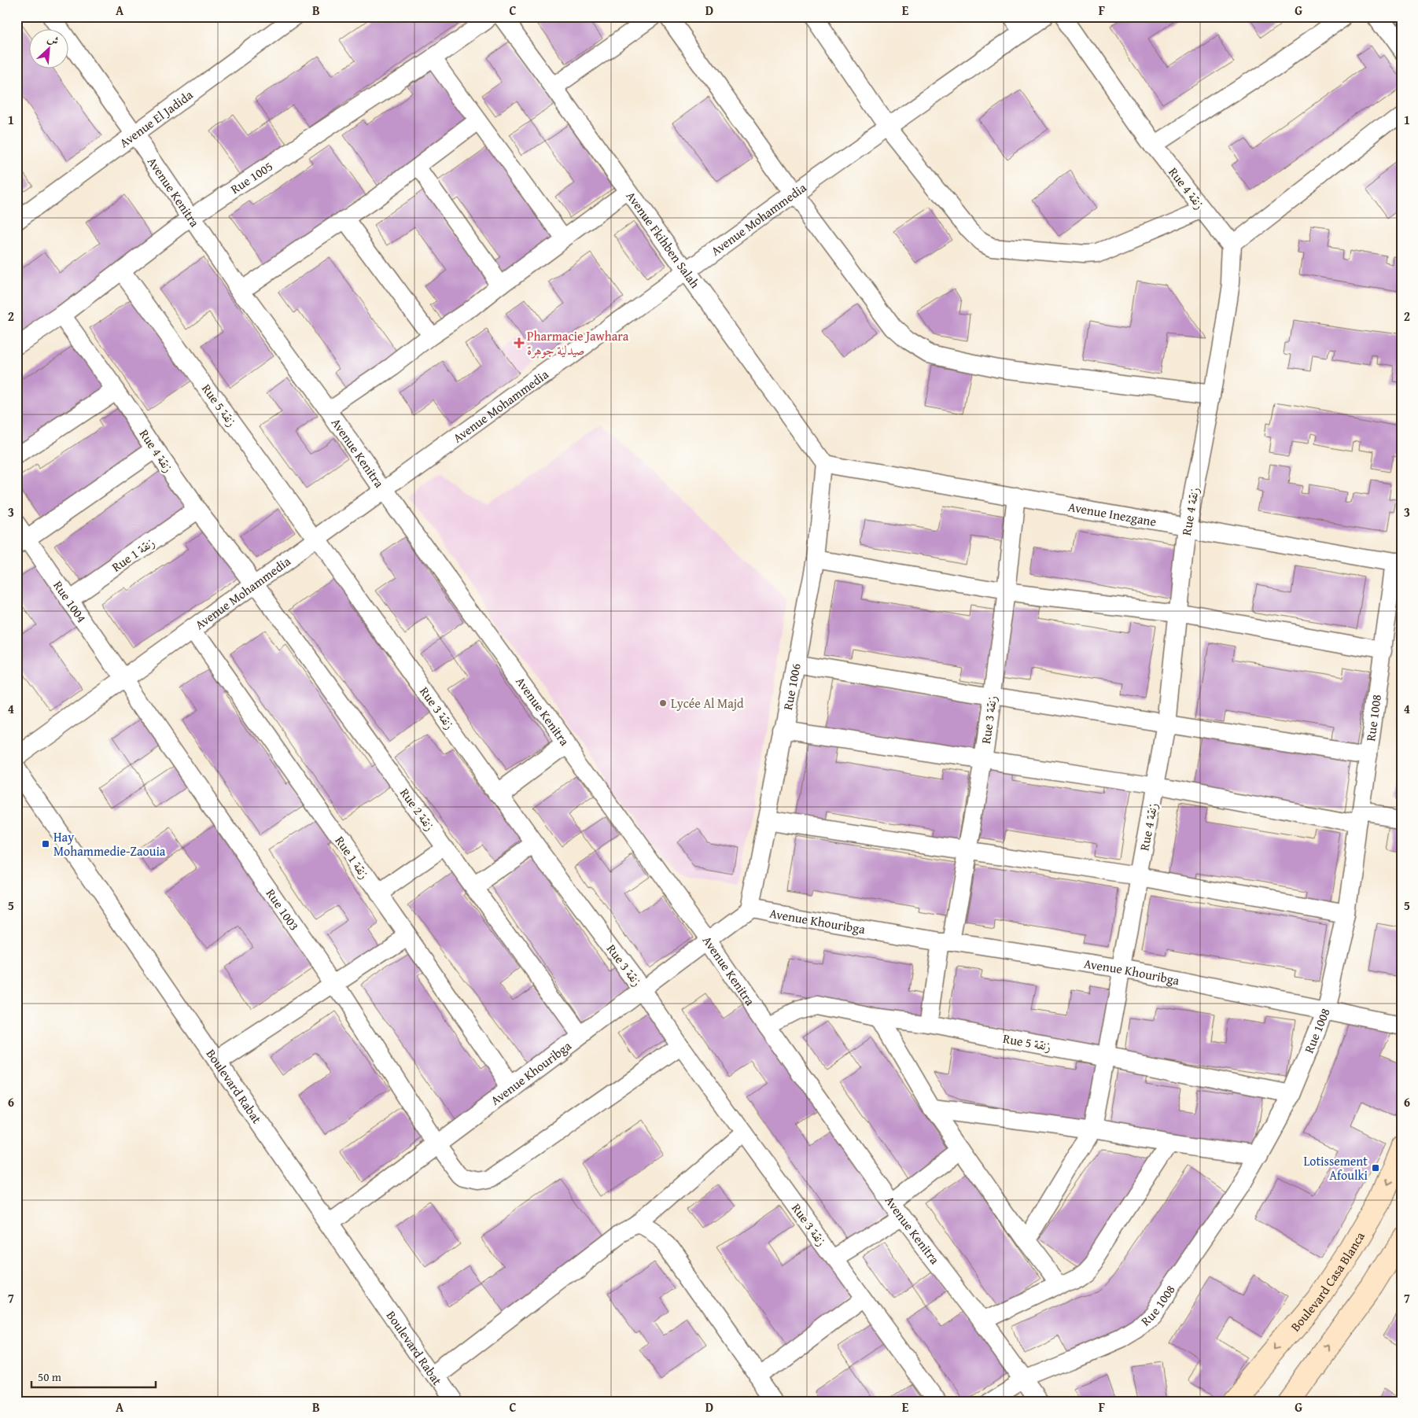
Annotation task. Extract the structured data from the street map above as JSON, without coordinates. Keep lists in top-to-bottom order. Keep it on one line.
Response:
{"streets":{"main road":["Boulevard Casa Blanca"],"street":["Avenue El Jadida","Rue 1005","Rue 4 زنقة","Avenue Kenitra","Avenue Mohammedia","Avenue Fkihben Salah","Rue 5 زنقة","Avenue Inezgane","Rue 1 زنقة","Rue 1004","Rue 1006","Rue 3 زنقة","Rue 1008","Rue 2 زنقة","Rue 1003","Avenue Khouribga","Boulevard Rabat"]},"crossings":[["Avenue El Jadida","Avenue Kenitra"],["Rue 1005","Rue 4 زنقة"],["Rue 1005","Avenue Kenitra"],["Rue 1005","Rue 5 زنقة"],["Rue 4 زنقة","Avenue Mohammedia"],["Rue 4 زنقة","Rue 5 زنقة"],["Rue 4 زنقة","Avenue Inezgane"],["Rue 4 زنقة","Rue 1 زنقة"],["Rue 4 زنقة","Rue 2 زنقة"],["Rue 4 زنقة","Avenue Khouribga"],["Avenue Kenitra","Avenue Mohammedia"],["Avenue Kenitra","Rue 5 زنقة"],["Avenue Kenitra","Rue 1008"],["Avenue Kenitra","Avenue Khouribga"],["Avenue Mohammedia","Avenue Fkihben Salah"],["Avenue Mohammedia","Rue 5 زنقة"],["Avenue Mohammedia","Rue 1 زنقة"],["Avenue Mohammedia","Rue 1004"],["Avenue Mohammedia","Rue 3 زنقة"],["Avenue Mohammedia","Rue 2 زنقة"],["Avenue Mohammedia","Rue 1003"],["Avenue Fkihben Salah","Avenue Inezgane"],["Avenue Fkihben Salah","Rue 1006"],["Rue 5 زنقة","Rue 3 زنقة"],["Rue 5 زنقة","Rue 1008"],["Avenue Inezgane","Rue 1006"],["Avenue Inezgane","Rue 3 زنقة"],["Avenue Inezgane","Rue 1008"],["Rue 1 زنقة","Rue 1004"],["Rue 1 زنقة","Avenue Khouribga"],["Rue 1004","Rue 1003"],["Rue 1006","Avenue Khouribga"],["Rue 3 زنقة","Rue 1003"],["Rue 3 زنقة","Avenue Khouribga"],["Rue 1008","Avenue Khouribga"],["Rue 2 زنقة","Avenue Khouribga"],["Rue 1003","Avenue Khouribga"],["Avenue Khouribga","Boulevard Rabat"]],"places":{"health":["Pharmacie Jawhara صيدلية جوهرة"],"other":["Lycée Al Majd"],"transit":["Hay Mohammedie-Zaouia","Lotissement Afoulki"]},"scale_bar":"50 m","north":"top right","grid":{"columns":["A","B","C","D","E","F","G"],"rows":["1","2","3","4","5","6","7"]}}
